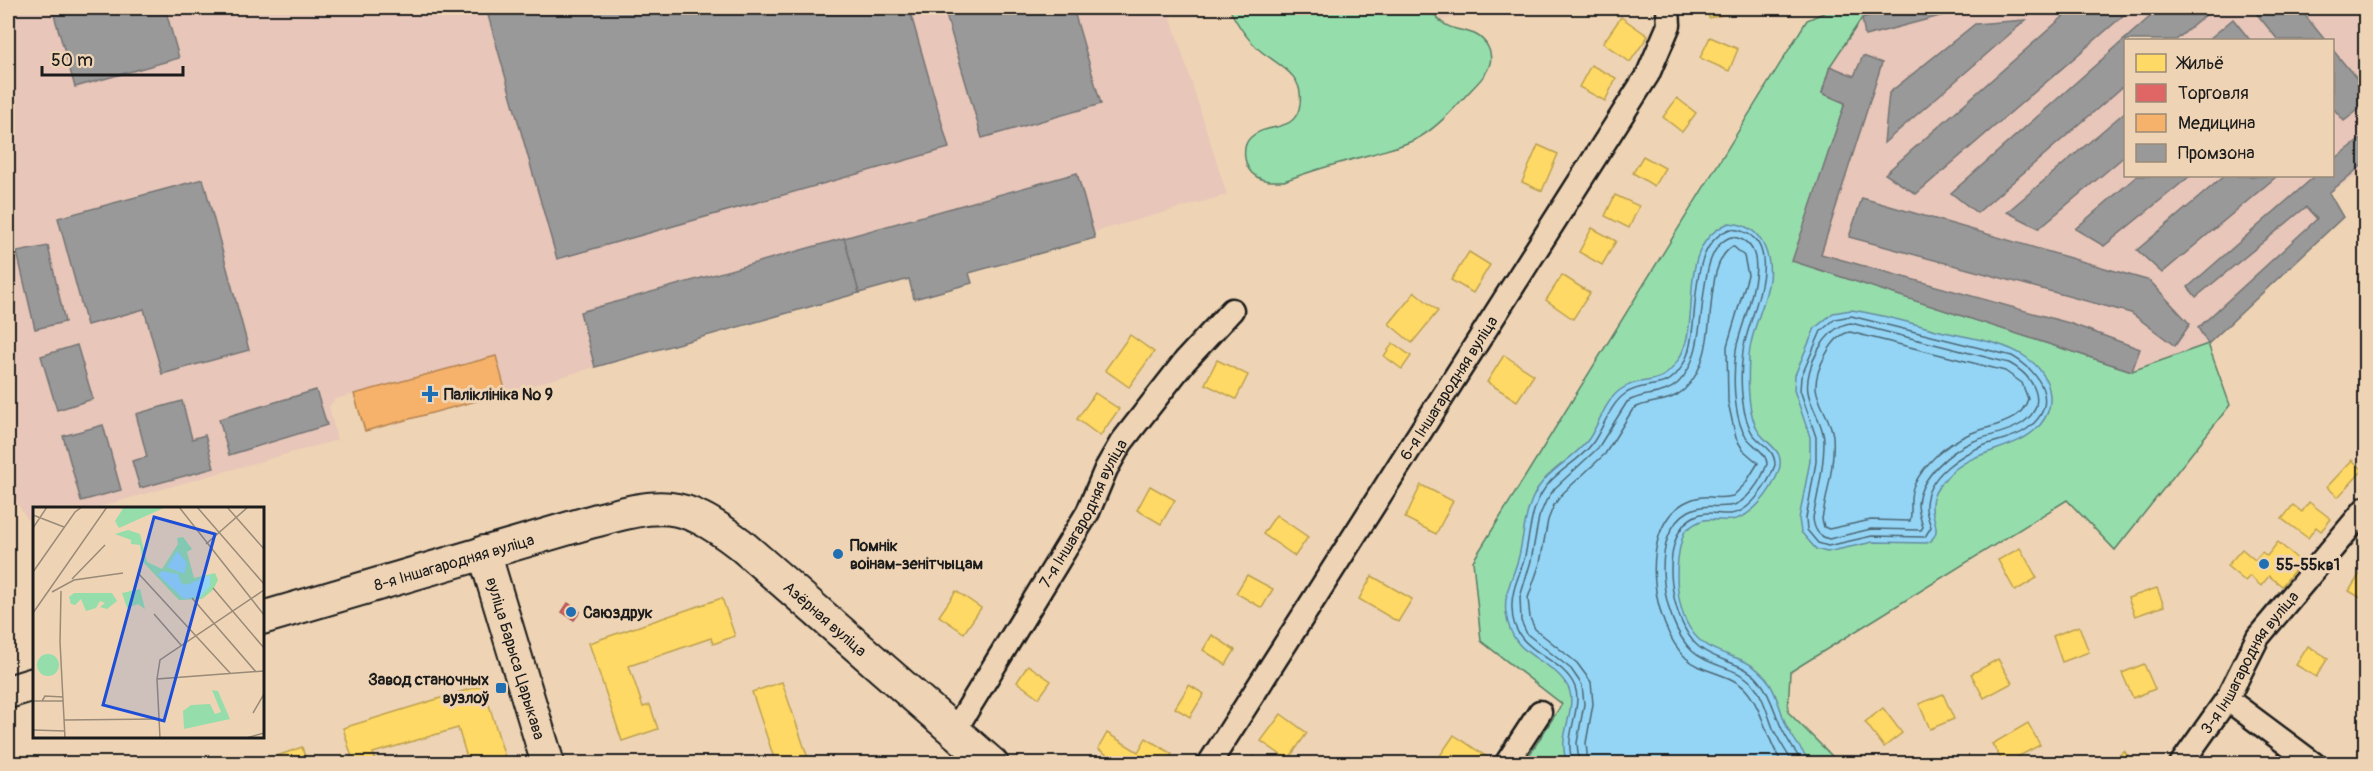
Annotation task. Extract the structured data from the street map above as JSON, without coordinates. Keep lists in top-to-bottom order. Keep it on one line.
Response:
{"streets":{"street":["6-я Іншагародняя вуліца","7-я Іншагародняя вуліца","8-я Іншагародняя вуліца","Азёрная вуліца","вуліца Барыса Царыкава","3-я Іншагародняя вуліца"]},"crossings":[["7-я Іншагародняя вуліца","Азёрная вуліца"],["8-я Іншагародняя вуліца","Азёрная вуліца"],["8-я Іншагародняя вуліца","вуліца Барыса Царыкава"]],"places":{"health":["Паліклініка № 9"],"other":["Помнік воінам-зенітчыцам","55-55кв1","Саюздрук"],"transit":["Завод станочных вузлоў"]},"legend":["Жильё","Торговля","Медицина","Промзона"],"scale_bar":"50 m"}
